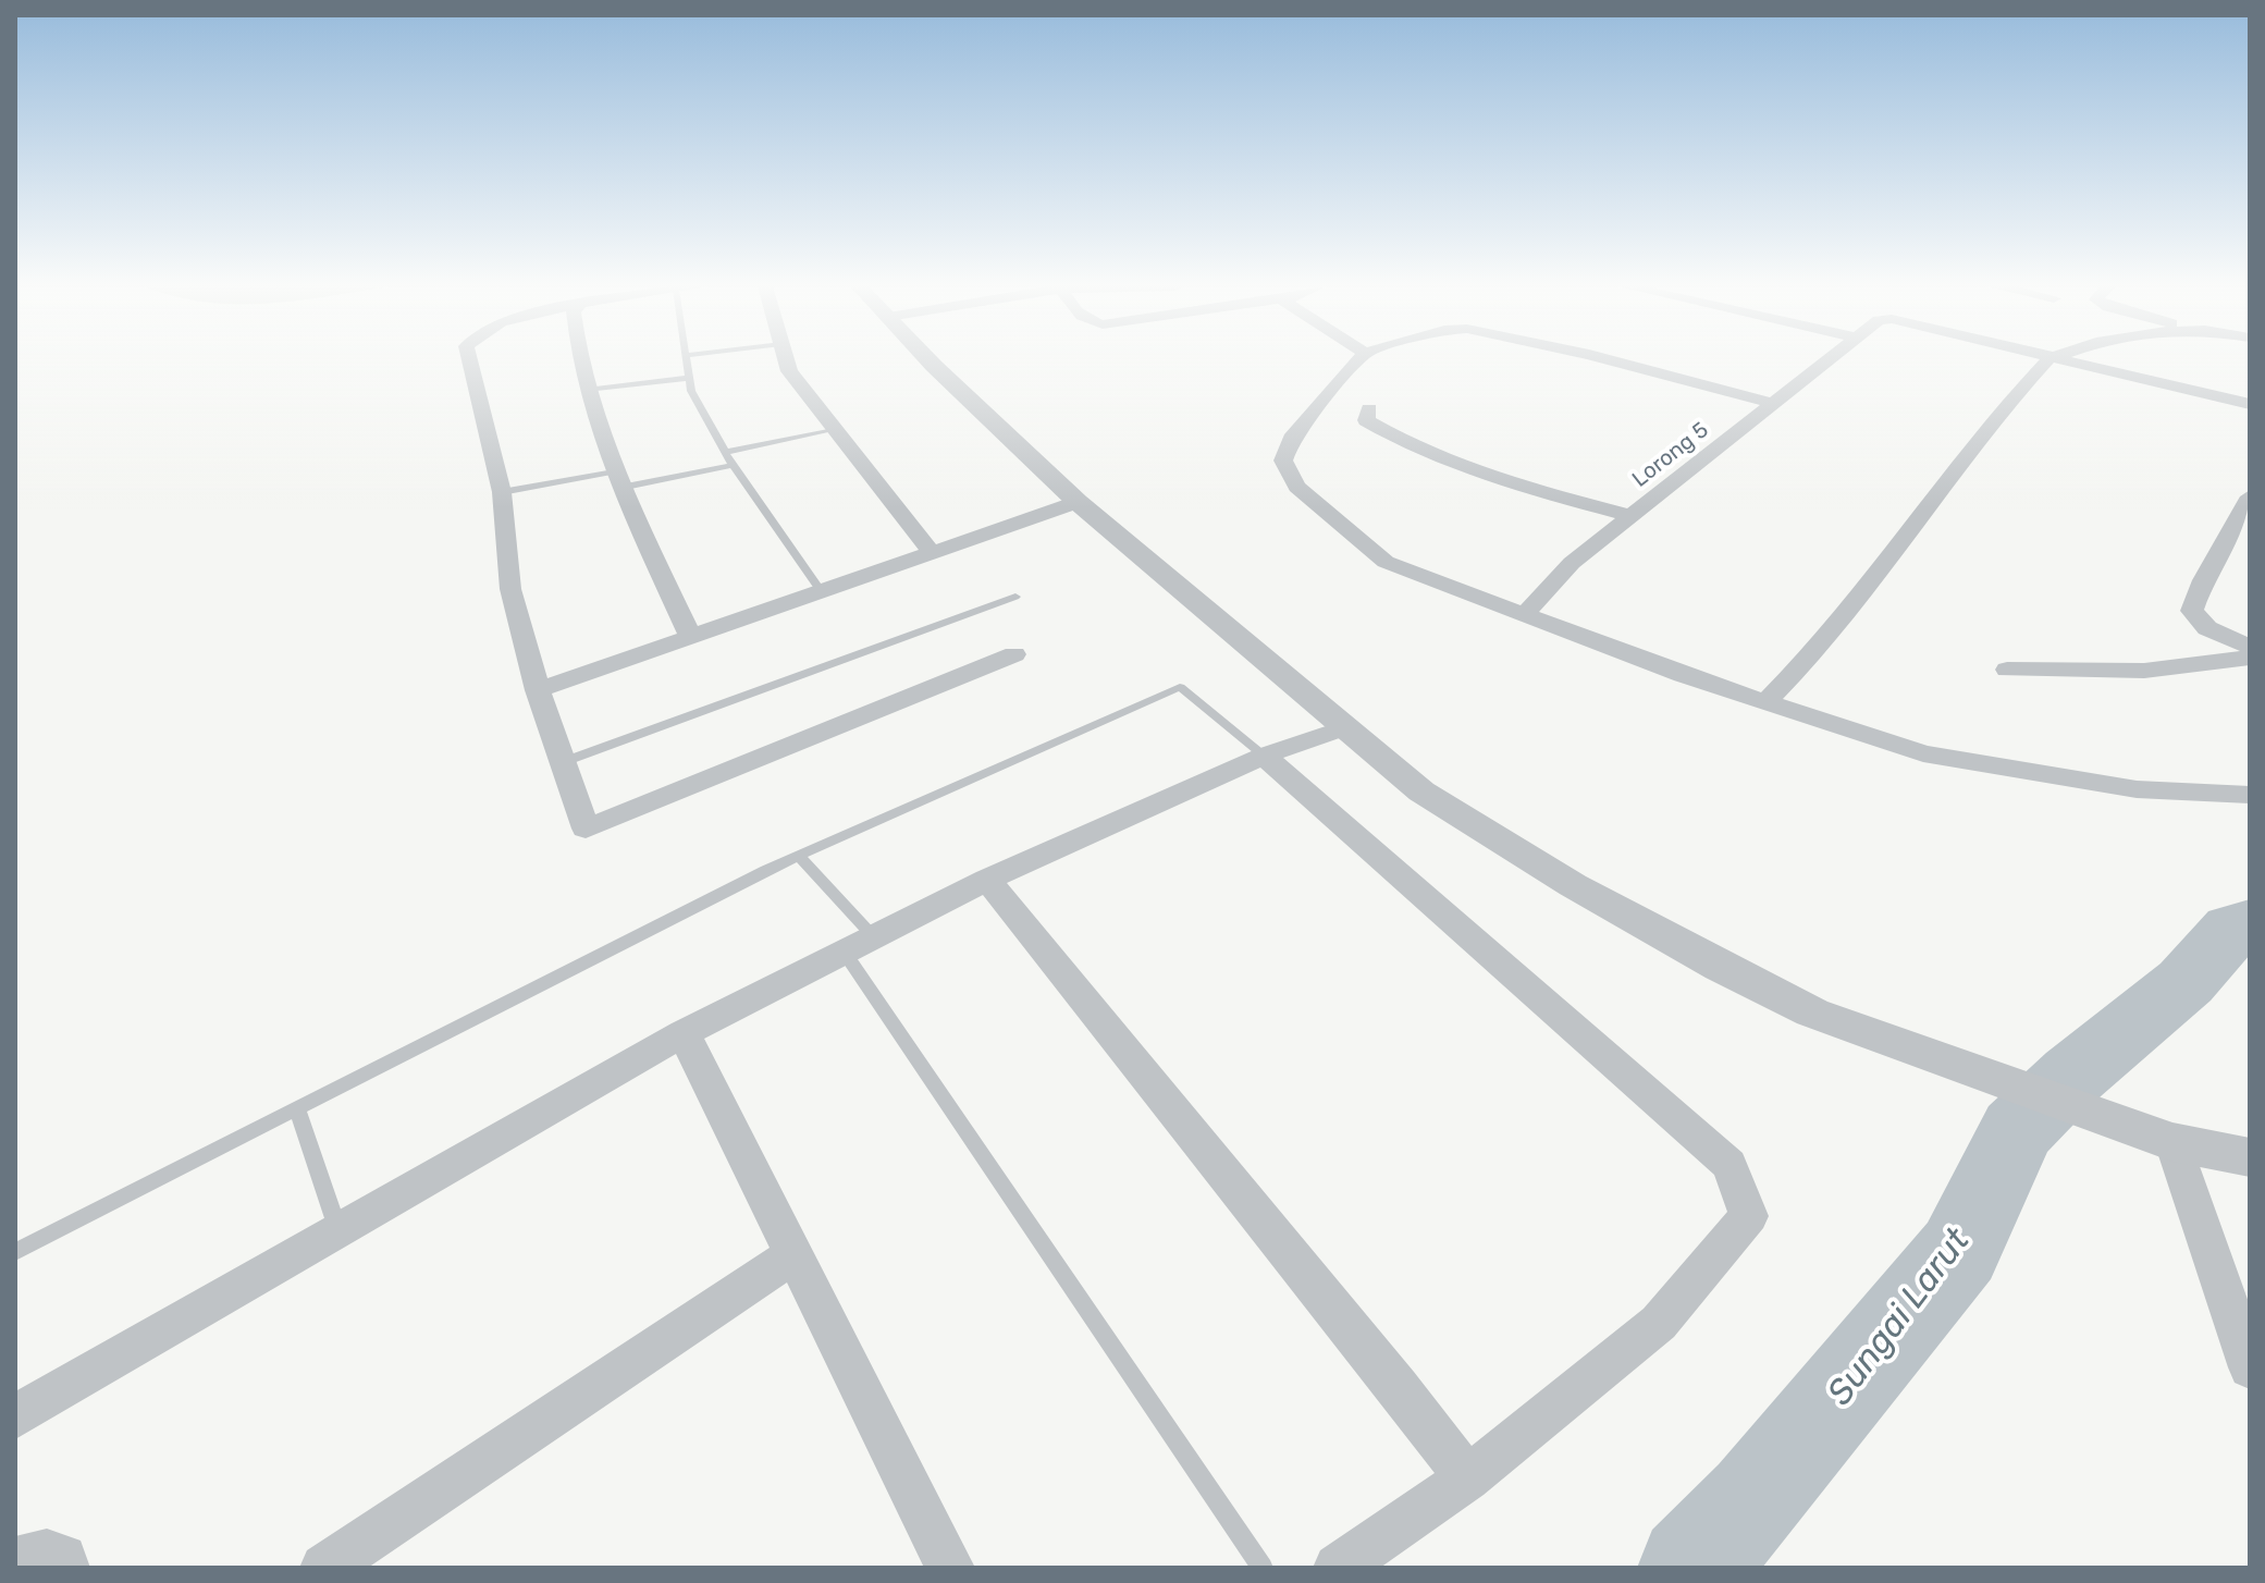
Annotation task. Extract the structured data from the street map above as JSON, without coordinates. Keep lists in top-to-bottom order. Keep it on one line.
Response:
{"streets":{"street":["Lorong 5"]},"water":["Sungai Larut"]}
